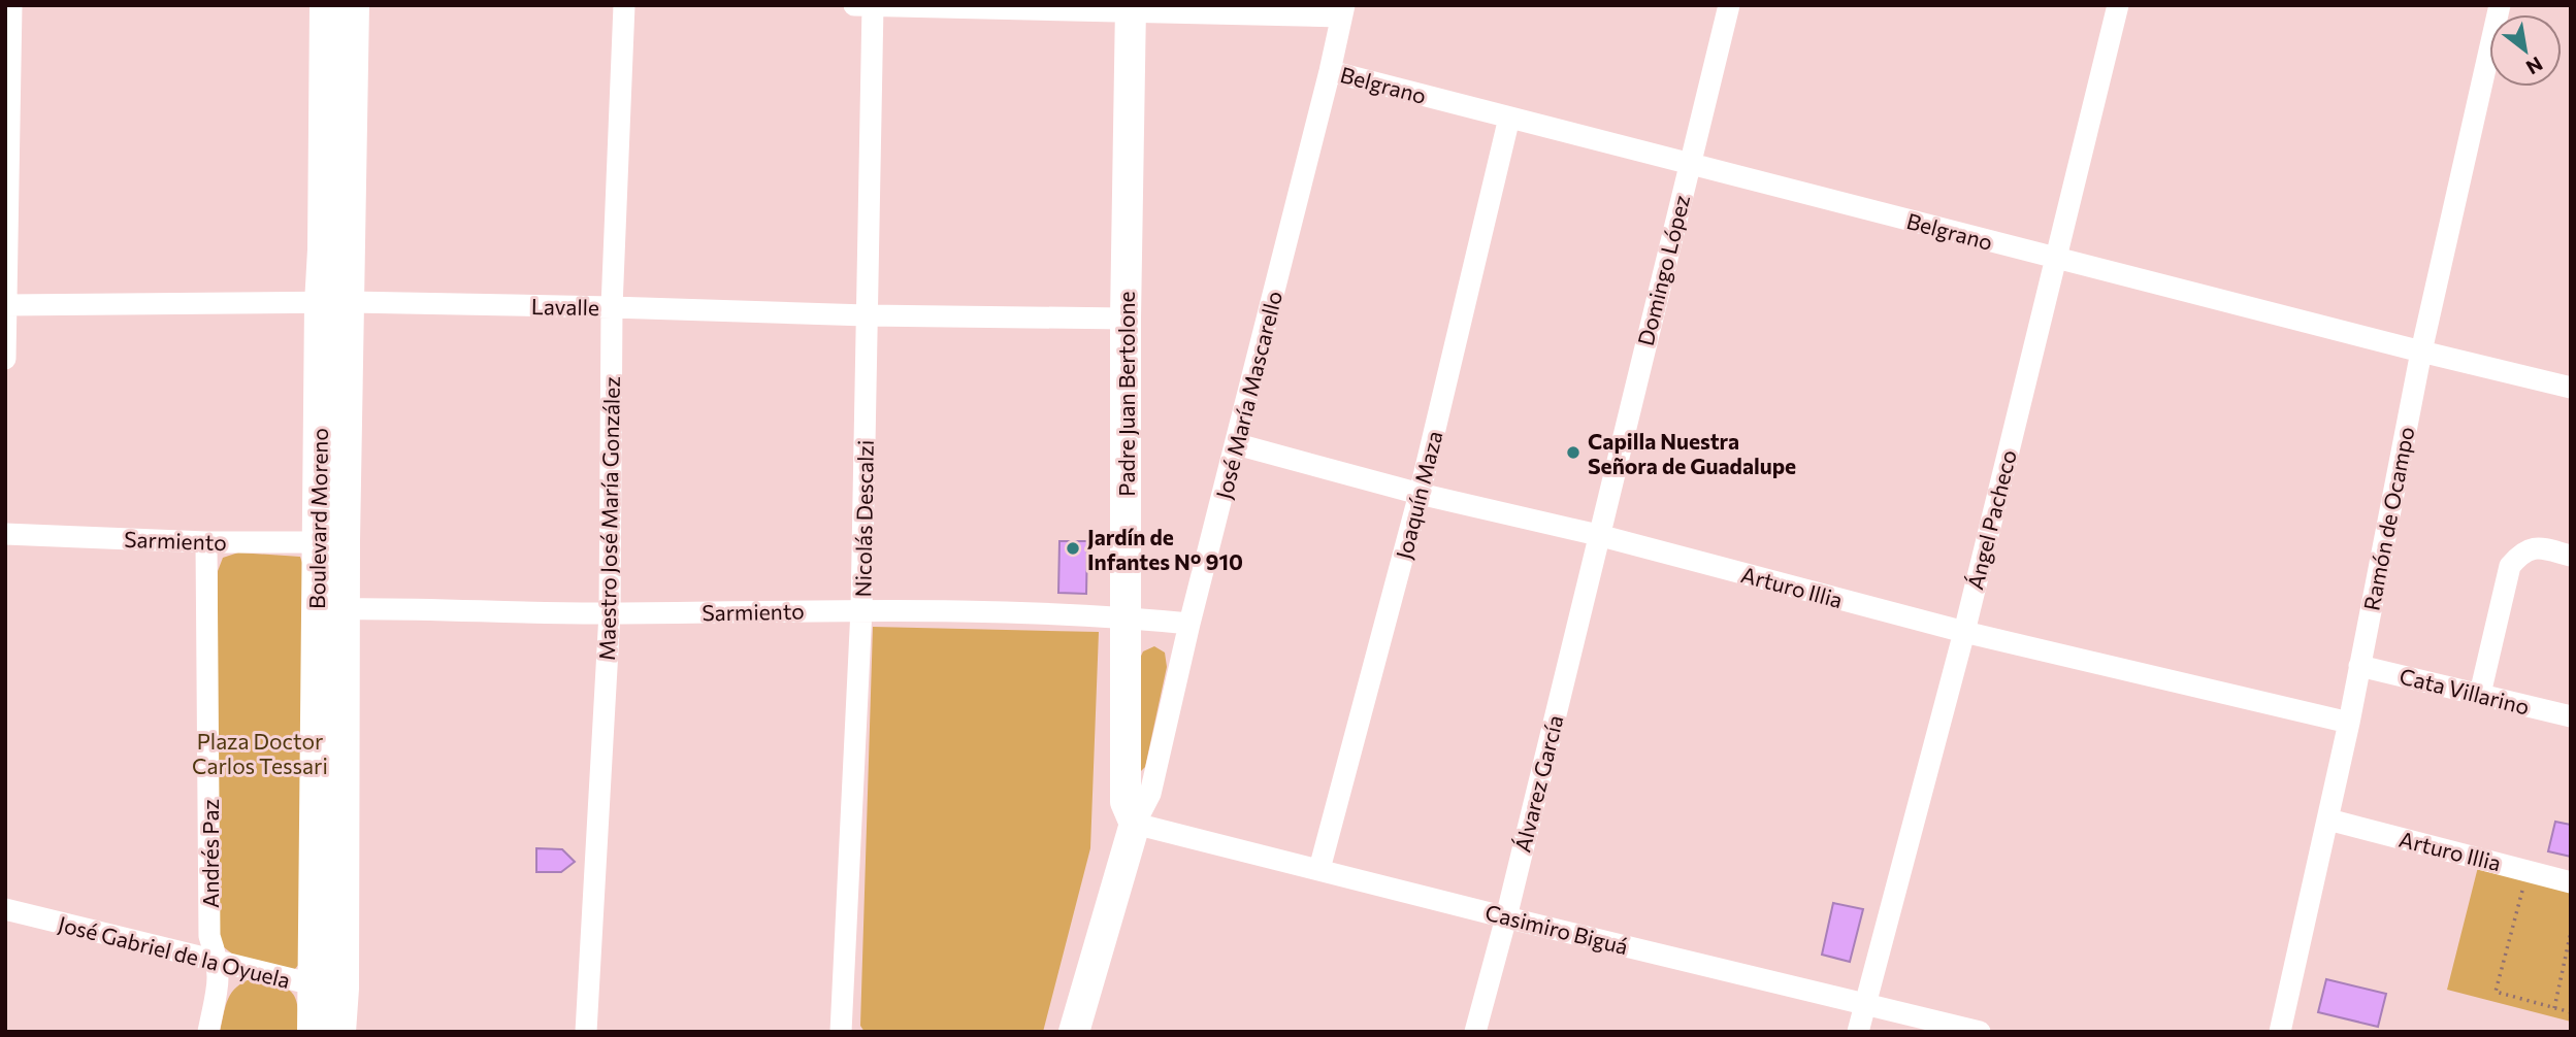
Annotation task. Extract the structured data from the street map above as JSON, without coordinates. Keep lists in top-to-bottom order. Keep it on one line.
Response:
{"streets":{"main road":["Padre Juan Bertolone","José María Mascarello","Boulevard Moreno"],"street":["Belgrano","Domingo López","Lavalle","Joaquín Maza","Maestro José María González","Nicolás Descalzi","Ramón de Ocampo","Ángel Pacheco","Sarmiento","Arturo Illia","Cata Villarino","Álvarez García","Andrés Paz","Casimiro Biguá","José Gabriel de la Oyuela"]},"crossings":[["Belgrano","Domingo López"],["Belgrano","José María Mascarello"],["Belgrano","Joaquín Maza"],["Belgrano","Ramón de Ocampo"],["Belgrano","Ángel Pacheco"],["Domingo López","Arturo Illia"],["Domingo López","Álvarez García"],["Lavalle","Padre Juan Bertolone"],["Lavalle","Boulevard Moreno"],["Lavalle","Maestro José María González"],["Lavalle","Nicolás Descalzi"],["Padre Juan Bertolone","José María Mascarello"],["Padre Juan Bertolone","Sarmiento"],["Padre Juan Bertolone","Casimiro Biguá"],["José María Mascarello","Sarmiento"],["José María Mascarello","Arturo Illia"],["José María Mascarello","Casimiro Biguá"],["Joaquín Maza","Arturo Illia"],["Joaquín Maza","Casimiro Biguá"],["Boulevard Moreno","Sarmiento"],["Boulevard Moreno","José Gabriel de la Oyuela"],["Maestro José María González","Sarmiento"],["Nicolás Descalzi","Sarmiento"],["Ramón de Ocampo","Arturo Illia"],["Ramón de Ocampo","Cata Villarino"],["Ángel Pacheco","Arturo Illia"],["Ángel Pacheco","Casimiro Biguá"],["Sarmiento","Andrés Paz"],["Arturo Illia","Álvarez García"],["Álvarez García","Casimiro Biguá"],["Andrés Paz","José Gabriel de la Oyuela"]],"parks":["Plaza Doctor Carlos Tessari"],"places":["Capilla Nuestra Señora de Guadalupe","Jardín de Infantes N° 910"],"north":"bottom right"}
